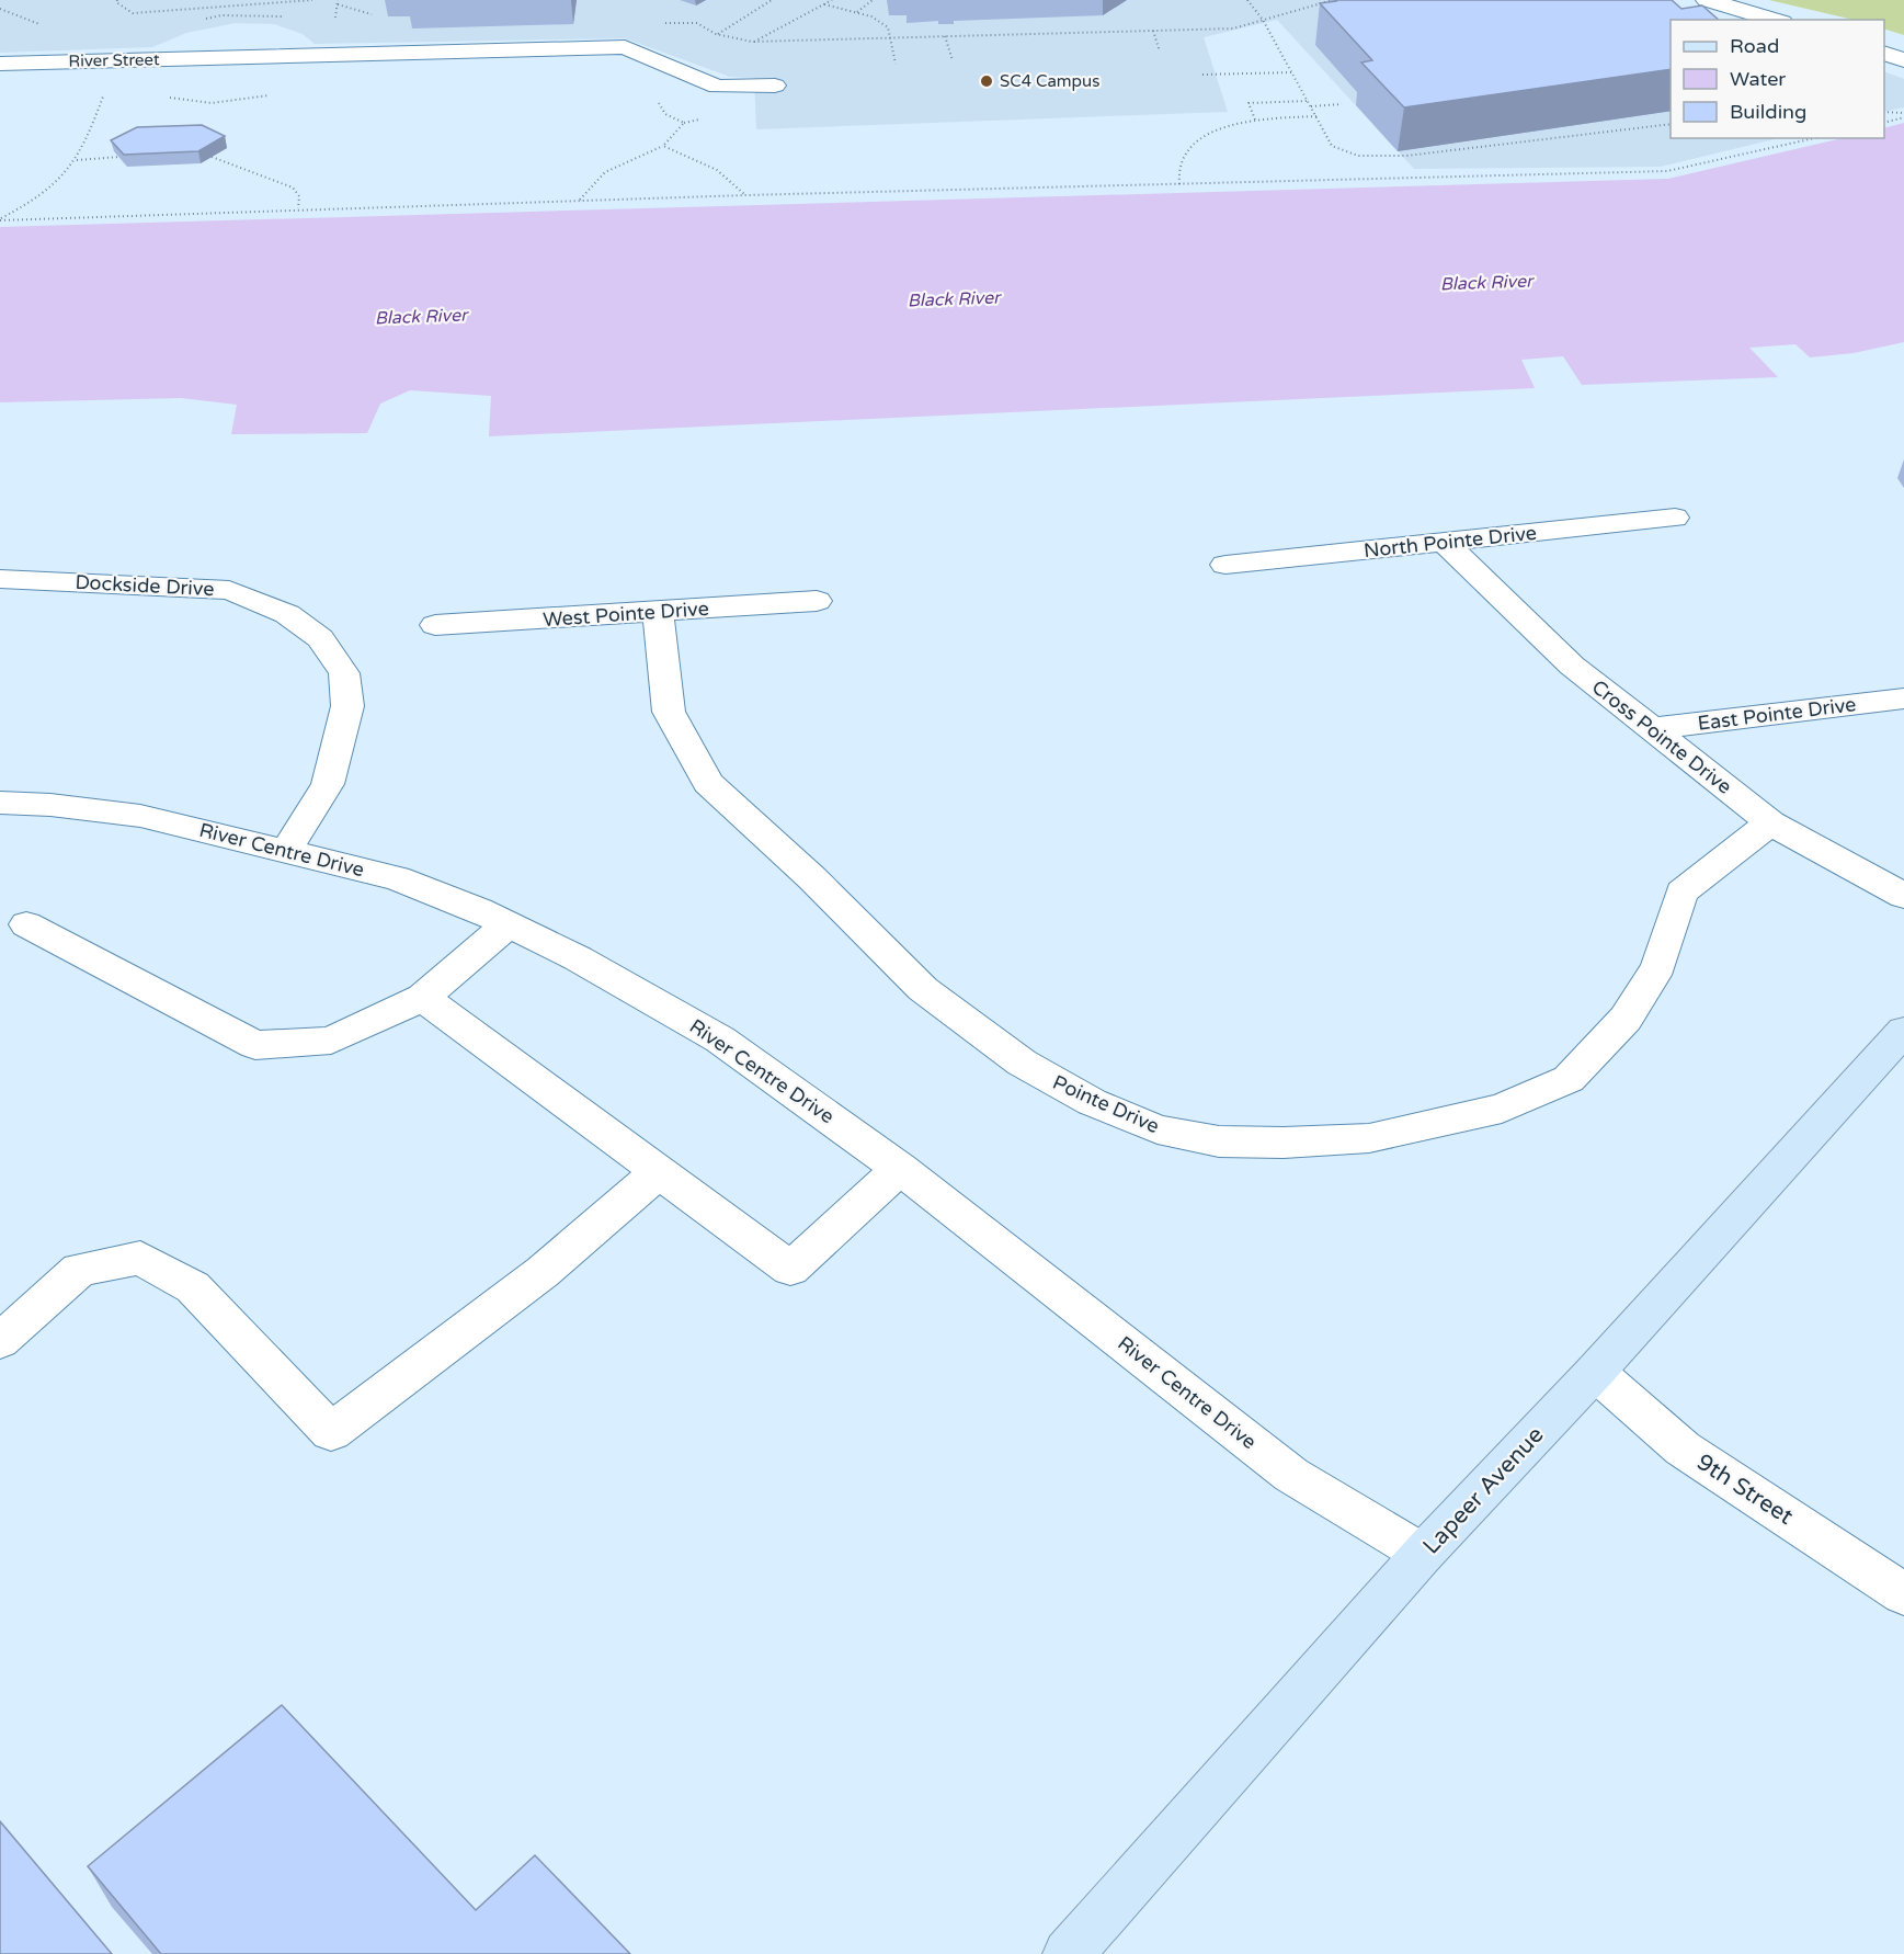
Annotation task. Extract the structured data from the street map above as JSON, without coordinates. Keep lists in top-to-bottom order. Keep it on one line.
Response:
{"streets":{"main road":["Lapeer Avenue"],"street":["River Street","North Pointe Drive","Dockside Drive","West Pointe Drive","East Pointe Drive","Cross Pointe Drive","River Centre Drive","Pointe Drive","9th Street"]},"crossings":[["North Pointe Drive","Cross Pointe Drive"],["Dockside Drive","River Centre Drive"],["West Pointe Drive","Pointe Drive"],["East Pointe Drive","Cross Pointe Drive"],["Cross Pointe Drive","Pointe Drive"],["River Centre Drive","Lapeer Avenue"],["9th Street","Lapeer Avenue"]],"water":["Black River"],"places":["SC4 Campus"],"legend":["Road","Water","Building"]}
